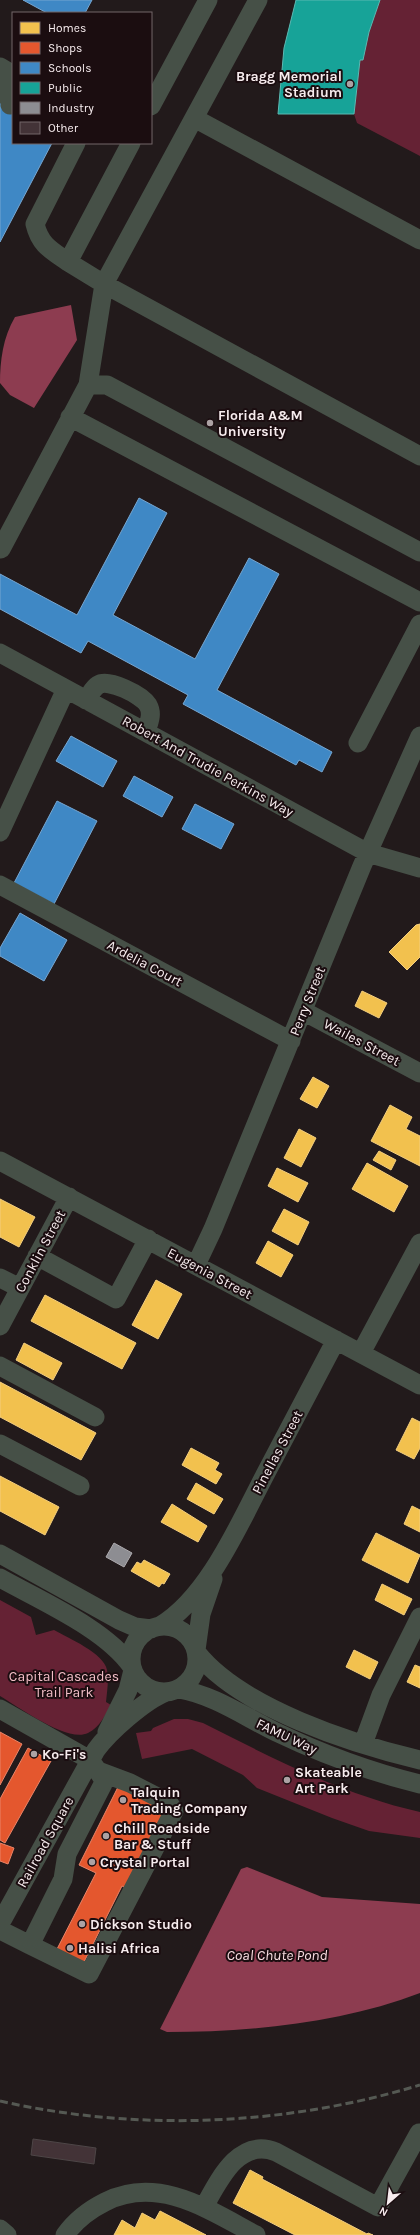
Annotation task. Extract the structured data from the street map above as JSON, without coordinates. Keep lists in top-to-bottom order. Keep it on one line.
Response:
{"streets":{"street":["Robert And Trudie Perkins Way","Ardelia Court","Perry Street","Wailes Street","Conklin Street","Eugenia Street","Pinellas Street","FAMU Way","Railroad Square"]},"crossings":[["Robert And Trudie Perkins Way","Perry Street"],["Ardelia Court","Perry Street"],["Perry Street","Wailes Street"],["Perry Street","Eugenia Street"],["Conklin Street","Eugenia Street"],["Eugenia Street","Pinellas Street"],["Pinellas Street","FAMU Way"],["Pinellas Street","Railroad Square"],["FAMU Way","Railroad Square"]],"water":["Coal Chute Pond"],"parks":["Capital Cascades Trail Park"],"places":["Bragg Memorial Stadium","Florida A&M University","Ko-Fi's","Skateable Art Park","Talquin Trading Company","Chill Roadside Bar & Stuff","Crystal Portal","Dickson Studio","Halisi Africa"],"legend":["Homes","Shops","Schools","Public","Industry","Other"],"north":"bottom left"}
